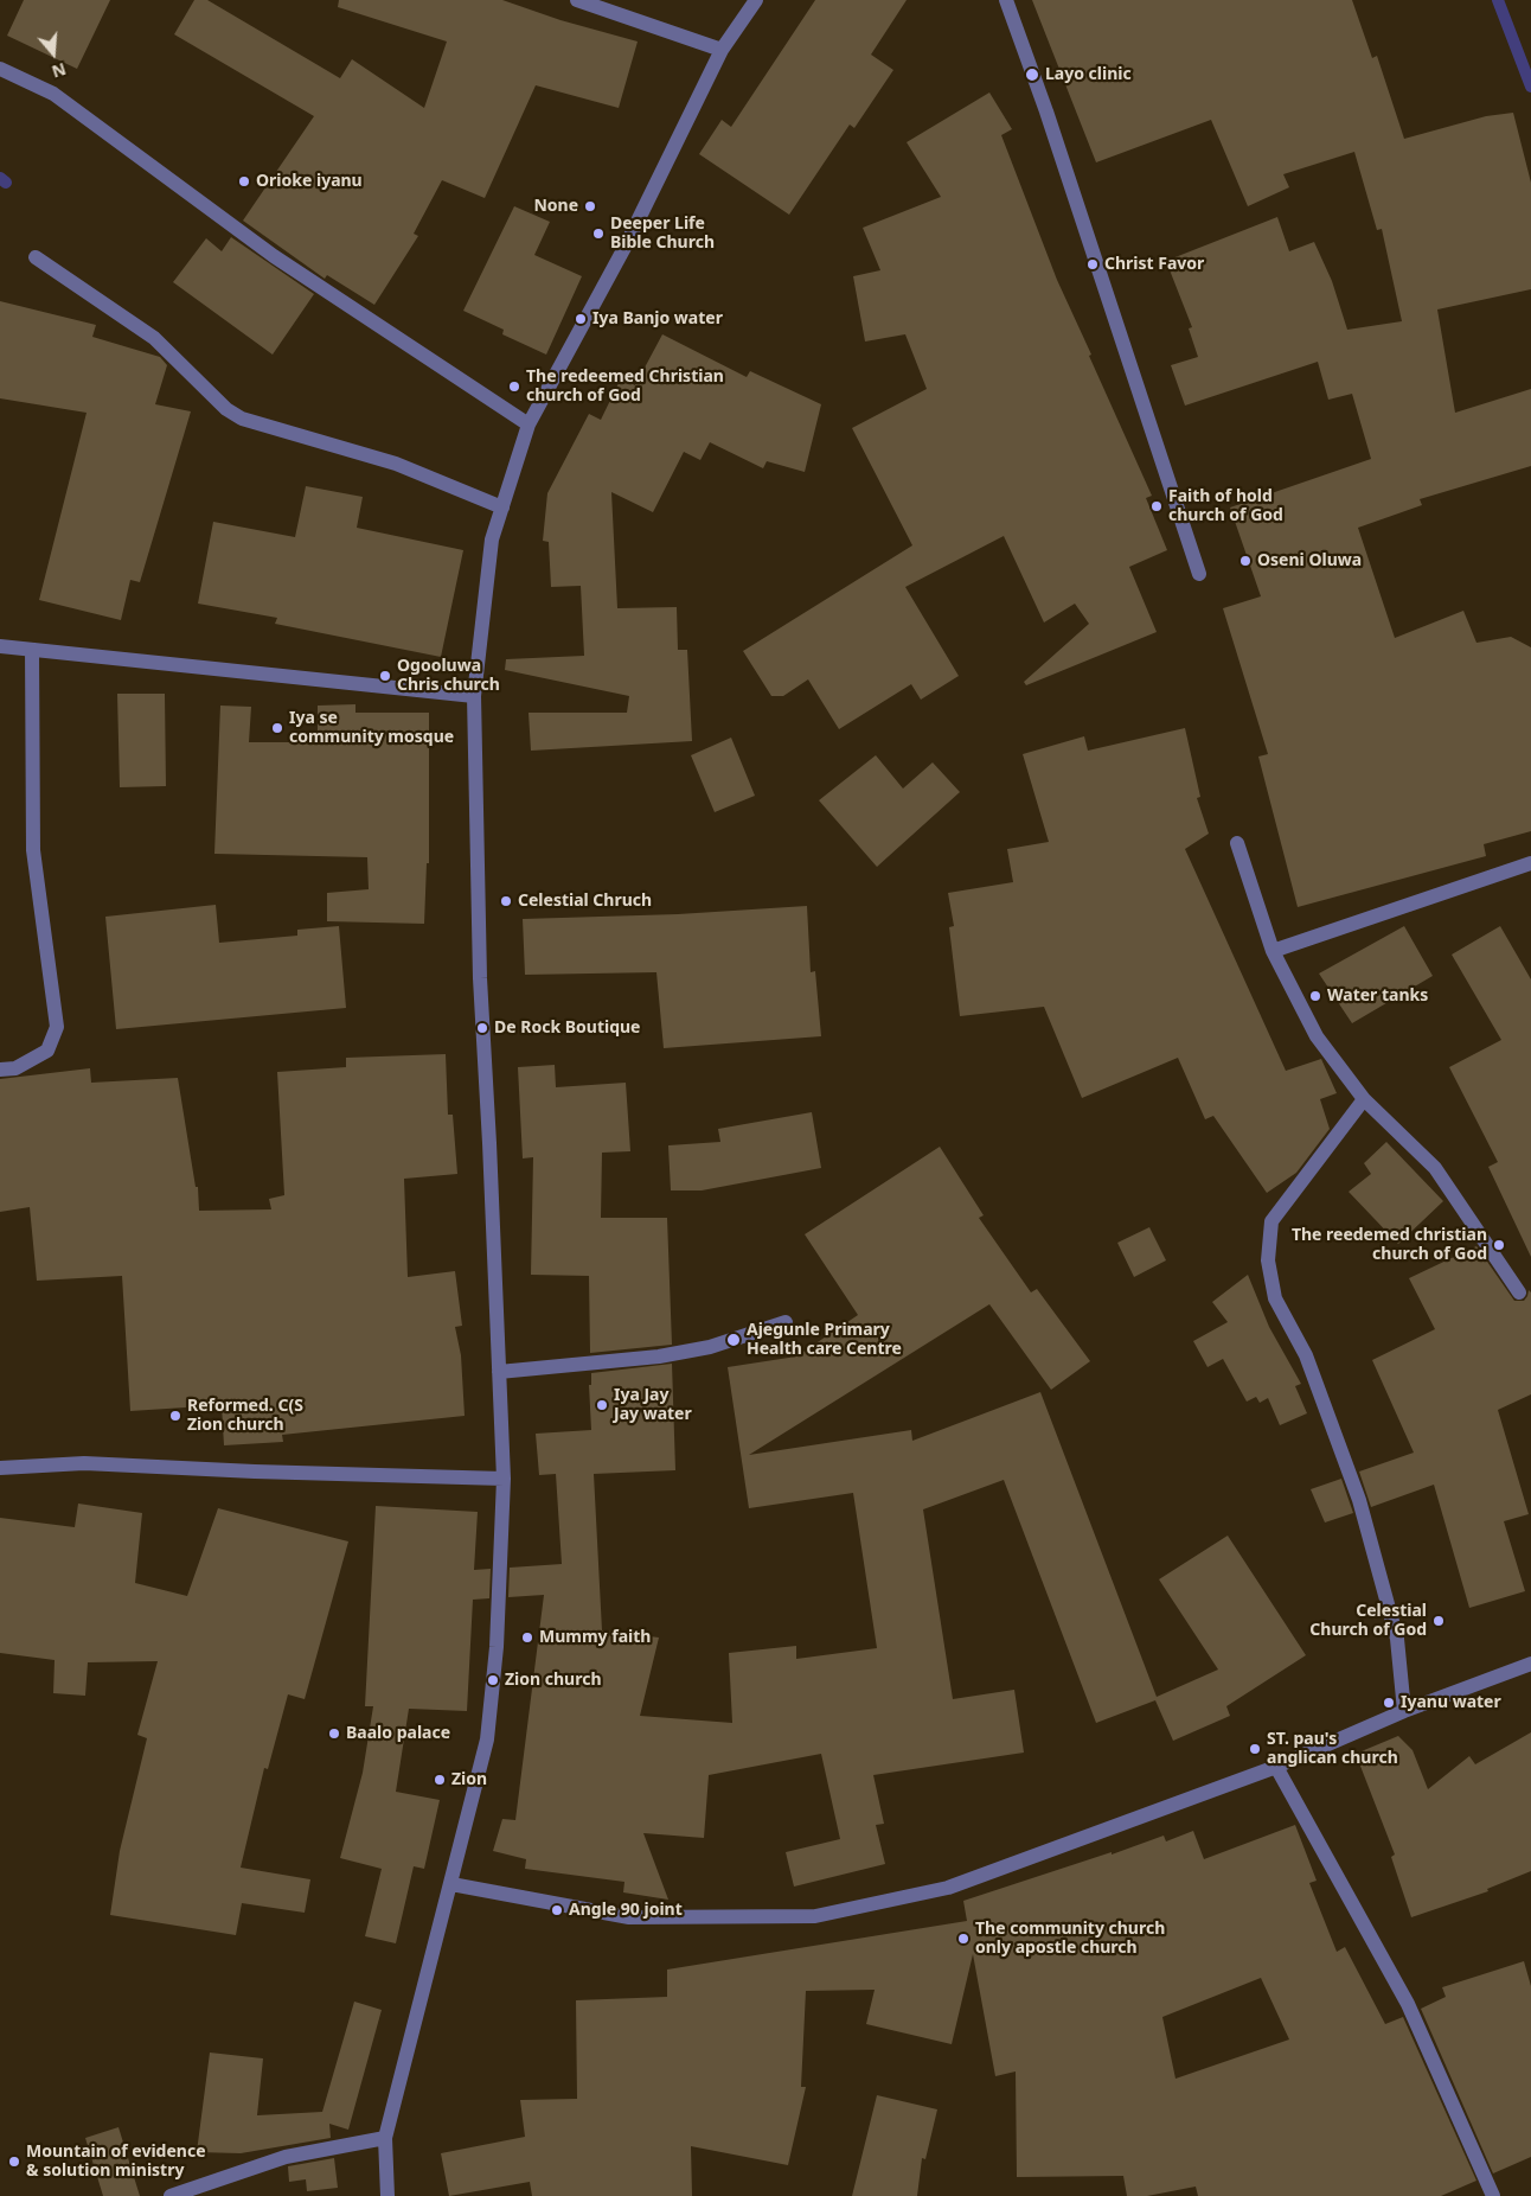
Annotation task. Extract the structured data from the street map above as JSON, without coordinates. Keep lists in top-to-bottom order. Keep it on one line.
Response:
{"places":["Layo clinic","Orioke iyanu","None","Deeper Life Bible Church","Christ Favor","Iya Banjo water","The redeemed Christian church of God","Faith of hold church of God","Oseni Oluwa","Ogooluwa Chris church","Iya se community mosque","Celestial Chruch","Water tanks","De Rock Boutique","The reedemed christian church of God","Ajegunle Primary Health care Centre","Iya Jay Jay water","Reformed. C(S Zion church","Celestial Church of God","Mummy faith","Zion church","Iyanu water","Baalo palace","ST. pau's anglican church","Zion","Angle 90 joint","The community church only apostle church","Mountain of evidence & solution ministry"],"north":"bottom"}
